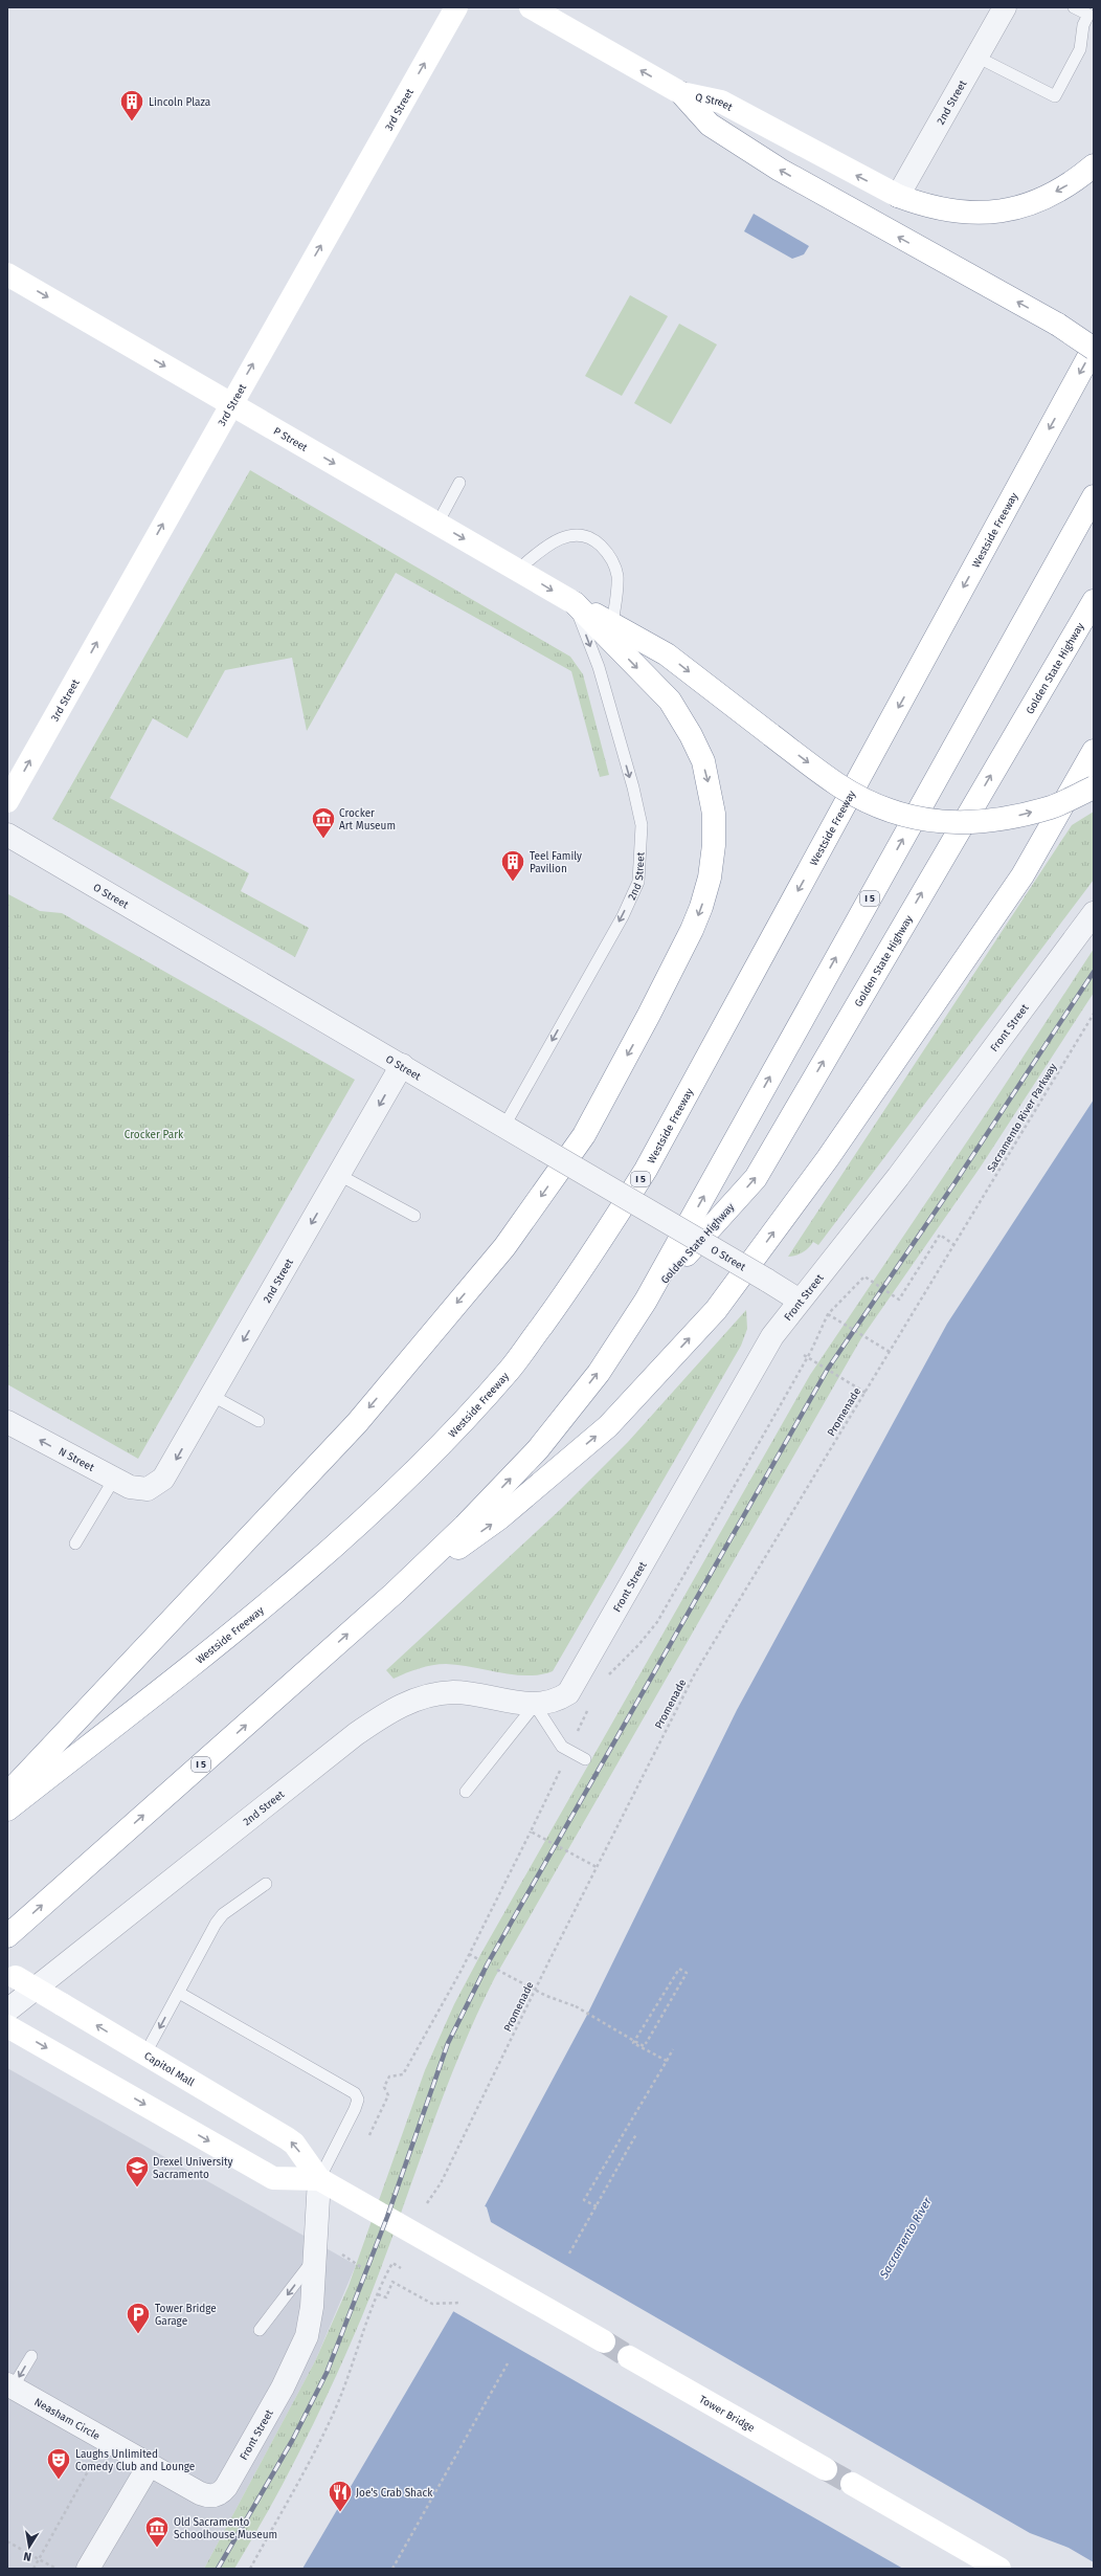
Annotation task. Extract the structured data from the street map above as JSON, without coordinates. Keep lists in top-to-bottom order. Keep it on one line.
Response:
{"streets":{"main road":["Q Street","3rd Street","P Street","Westside Freeway","Golden State Highway","I 5","Capitol Mall","Tower Bridge"],"street":["2nd Street","O Street","Front Street","N Street","Neasham Circle"],"path":["Sacramento River Parkway","Promenade"]},"crossings":[["Q Street","2nd Street"],["2nd Street","P Street"],["2nd Street","O Street"],["2nd Street","Front Street"],["2nd Street","N Street"],["3rd Street","P Street"],["Golden State Highway","I 5"],["O Street","Front Street"],["Front Street","Capitol Mall"],["Front Street","Neasham Circle"],["Sacramento River Parkway","Promenade"]],"one_way":["2nd Street","3rd Street","P Street","N Street"],"water":["Sacramento River"],"parks":["Crocker Park"],"places":{"building":["Lincoln Plaza","Teel Family Pavilion"],"museum":["Crocker Art Museum","Old Sacramento Schoolhouse Museum"],"school or university":["Drexel University Sacramento"],"parking":["Tower Bridge Garage"],"theatre":["Laughs Unlimited Comedy Club and Lounge"],"restaurant":["Joe's Crab Shack"]},"north":"bottom"}
